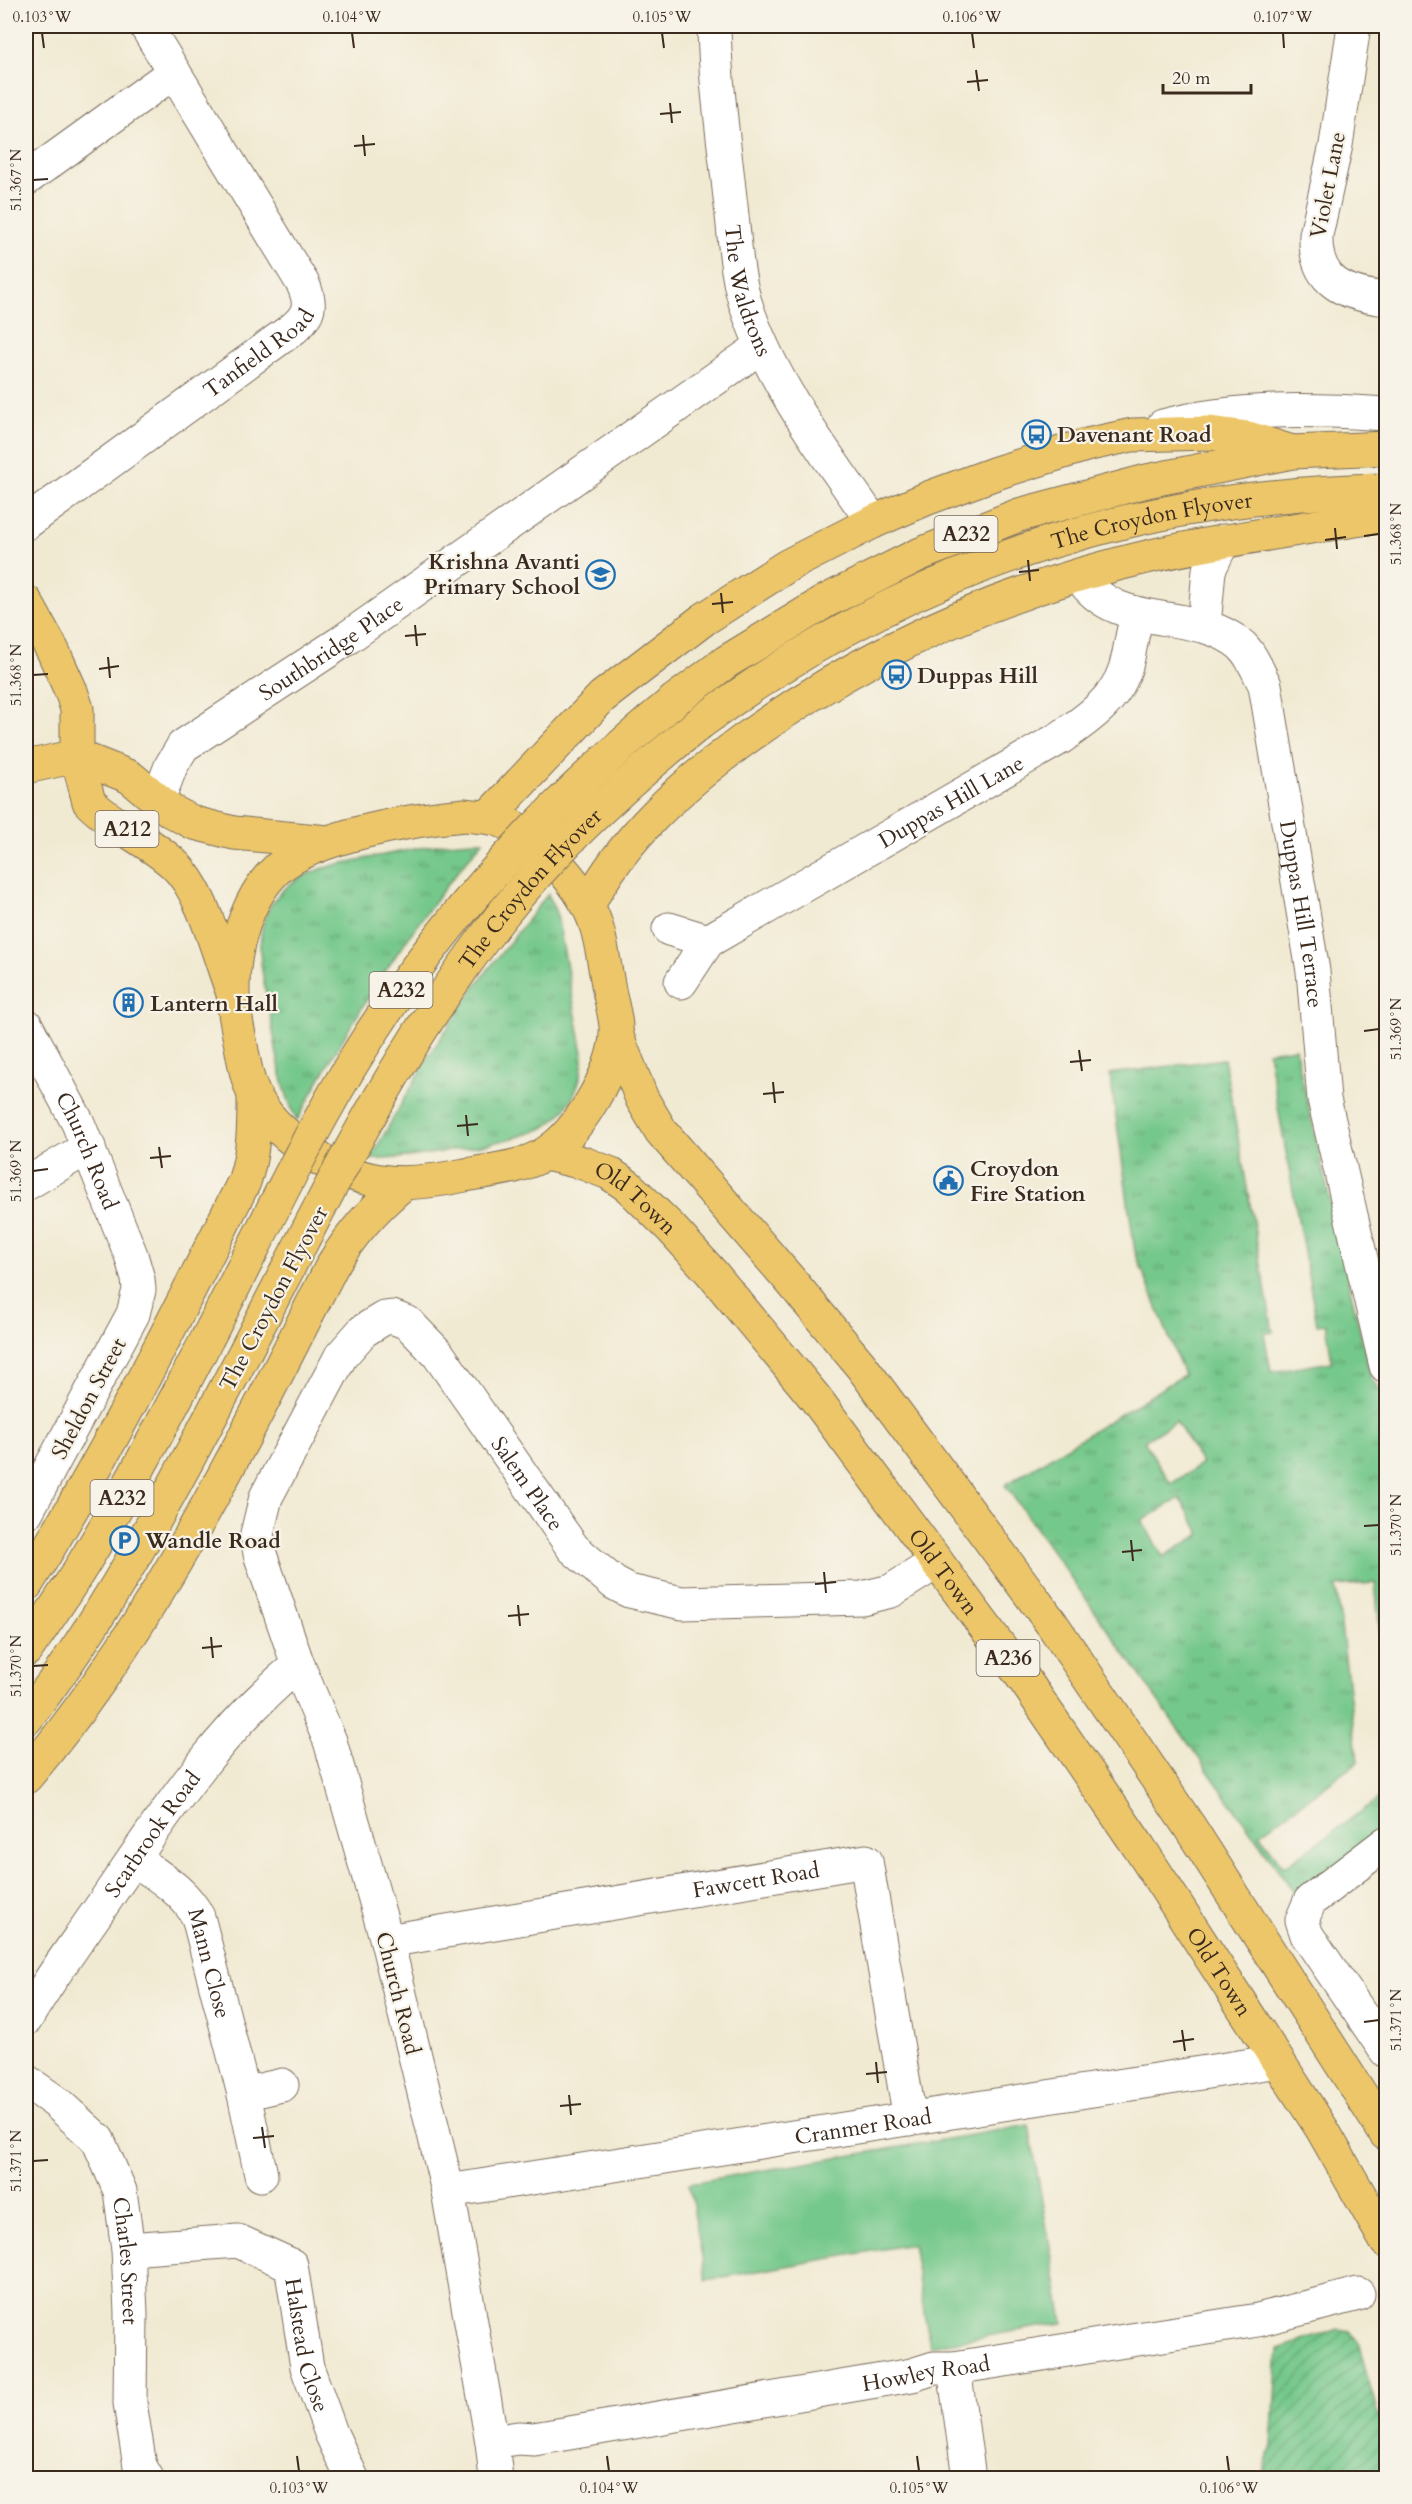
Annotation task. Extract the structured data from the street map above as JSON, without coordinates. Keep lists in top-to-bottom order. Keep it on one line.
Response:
{"streets":{"main road":["The Croydon Flyover","A232","A212","Old Town","A236"],"street":["Violet Lane","The Waldrons","Tanfield Road","Southbridge Place","Duppas Hill Lane","Duppas Hill Terrace","Church Road","Sheldon Street","Salem Place","Scarbrook Road","Fawcett Road","Mann Close","Cranmer Road","Charles Street","Halstead Close","Howley Road"]},"crossings":[["The Waldrons","Southbridge Place"],["Southbridge Place","A212"],["Duppas Hill Lane","Duppas Hill Terrace"],["Church Road","Sheldon Street"],["Church Road","Salem Place"],["Church Road","Scarbrook Road"],["Church Road","Fawcett Road"],["Church Road","Cranmer Road"],["Church Road","Howley Road"],["Old Town","Salem Place"],["Old Town","Cranmer Road"],["Scarbrook Road","Mann Close"],["Fawcett Road","Cranmer Road"],["Charles Street","Halstead Close"]],"places":{"bus stop":["Davenant Road","Duppas Hill"],"school or university":["Krishna Avanti Primary School"],"building":["Lantern Hall"],"public building":["Croydon Fire Station"],"parking":["Wandle Road"]},"scale_bar":"20 m","coordinates":["0.103°W","0.104°W","0.105°W","0.106°W","0.107°W","51.367°N","51.368°N","51.369°N","51.370°N","51.371°N"]}
